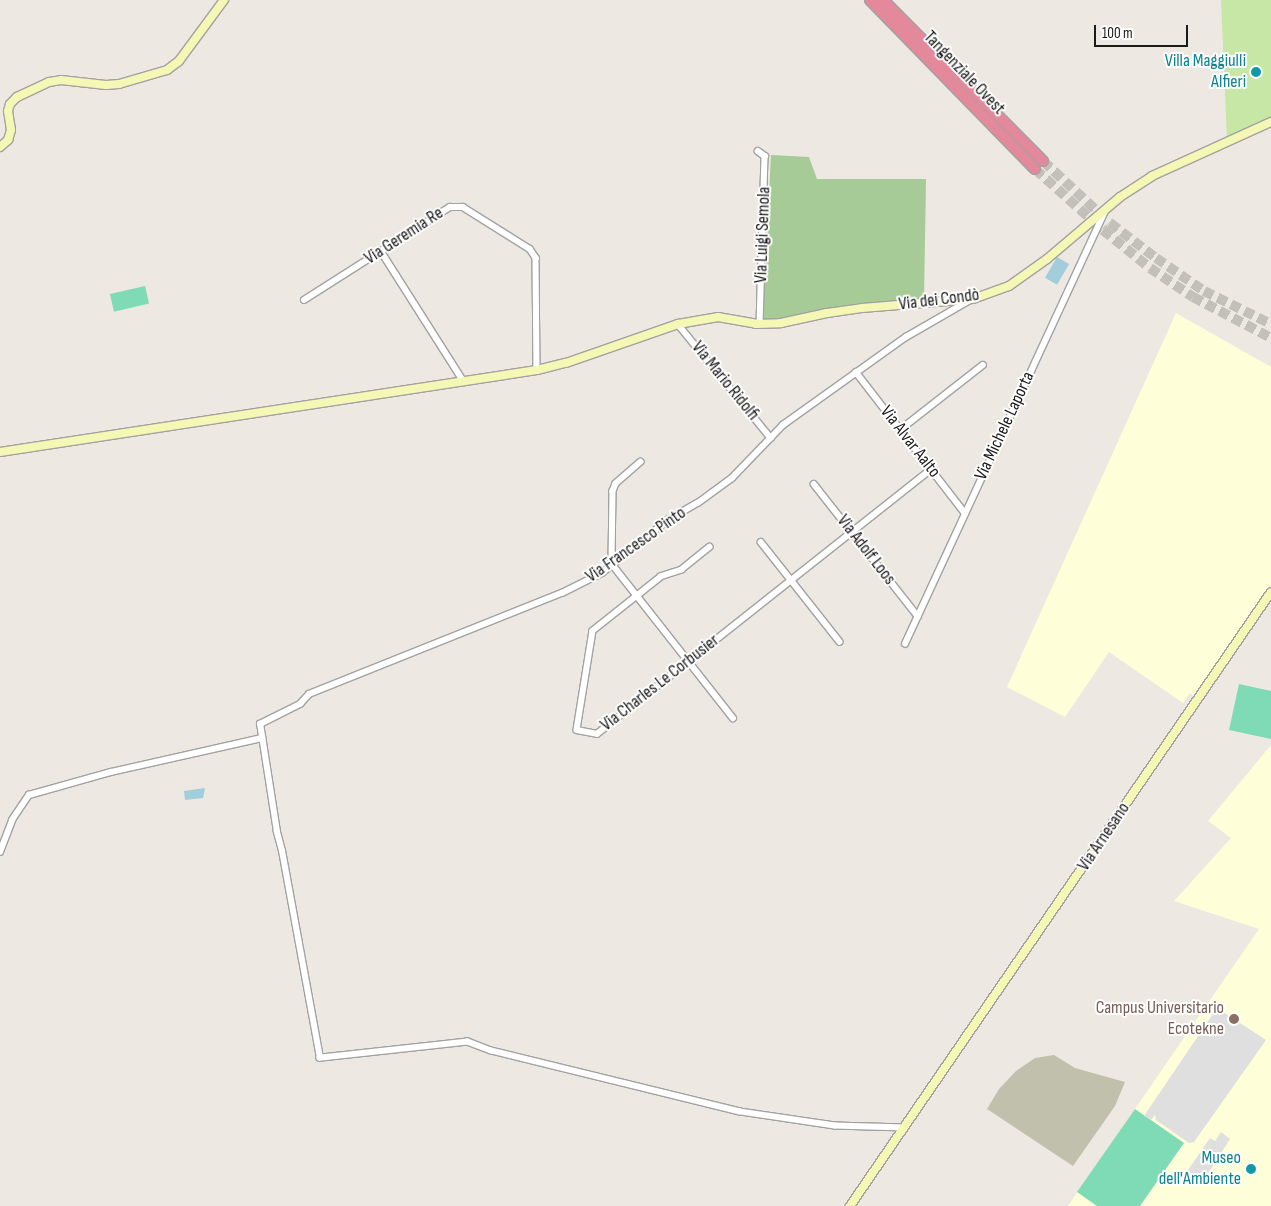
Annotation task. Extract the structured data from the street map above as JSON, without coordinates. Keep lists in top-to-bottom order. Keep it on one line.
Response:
{"streets":{"highway":["Tangenziale Ovest"],"street":["Via Luigi Semola","Via Geremia Re","Via dei Condò","Via Mario Ridolfi","Via Michele Laporta","Via Alvar Aalto","Via Francesco Pinto","Via Adolf Loos","Via Charles Le Corbusier","Via Arnesano"]},"crossings":[["Via Luigi Semola","Via dei Condò"],["Via Geremia Re","Via dei Condò"],["Via dei Condò","Via Mario Ridolfi"],["Via dei Condò","Via Michele Laporta"],["Via dei Condò","Via Francesco Pinto"],["Via Mario Ridolfi","Via Francesco Pinto"],["Via Michele Laporta","Via Alvar Aalto"],["Via Michele Laporta","Via Adolf Loos"],["Via Alvar Aalto","Via Francesco Pinto"],["Via Alvar Aalto","Via Charles Le Corbusier"],["Via Adolf Loos","Via Charles Le Corbusier"]],"places":["Villa Maggiulli Alfieri","Campus Universitario Ecotekne","Museo dell'Ambiente"],"scale_bar":"100 m"}
